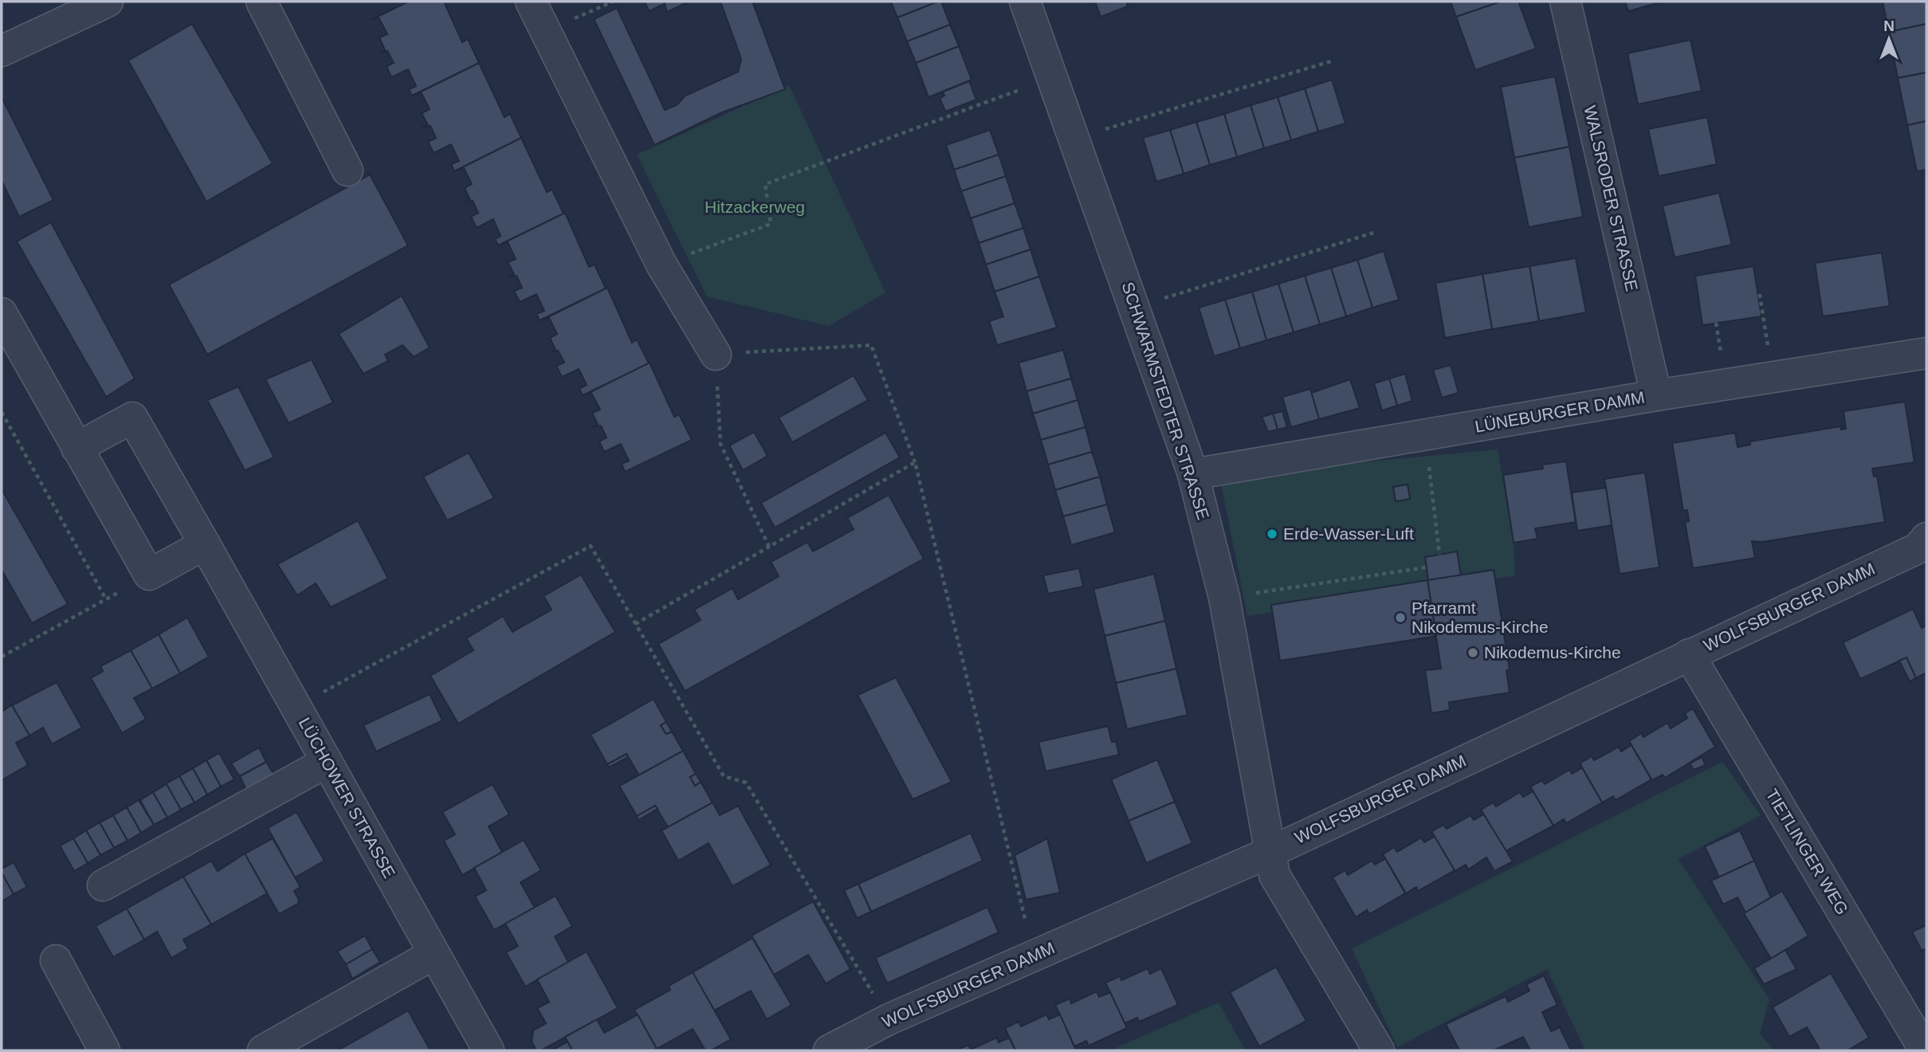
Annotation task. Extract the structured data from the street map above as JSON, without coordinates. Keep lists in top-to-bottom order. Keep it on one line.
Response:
{"streets":{"street":["WALSRODER STRASSE","SCHWARMSTEDTER STRASSE","LÜNEBURGER DAMM","WOLFSBURGER DAMM","LÜCHOWER STRASSE","TIETLINGER WEG"]},"crossings":[["WALSRODER STRASSE","LÜNEBURGER DAMM"],["SCHWARMSTEDTER STRASSE","LÜNEBURGER DAMM"],["SCHWARMSTEDTER STRASSE","WOLFSBURGER DAMM"],["WOLFSBURGER DAMM","TIETLINGER WEG"]],"parks":["Hitzackerweg"],"places":["Erde-Wasser-Luft","Pfarramt Nikodemus-Kirche","Nikodemus-Kirche"],"north":"top"}
